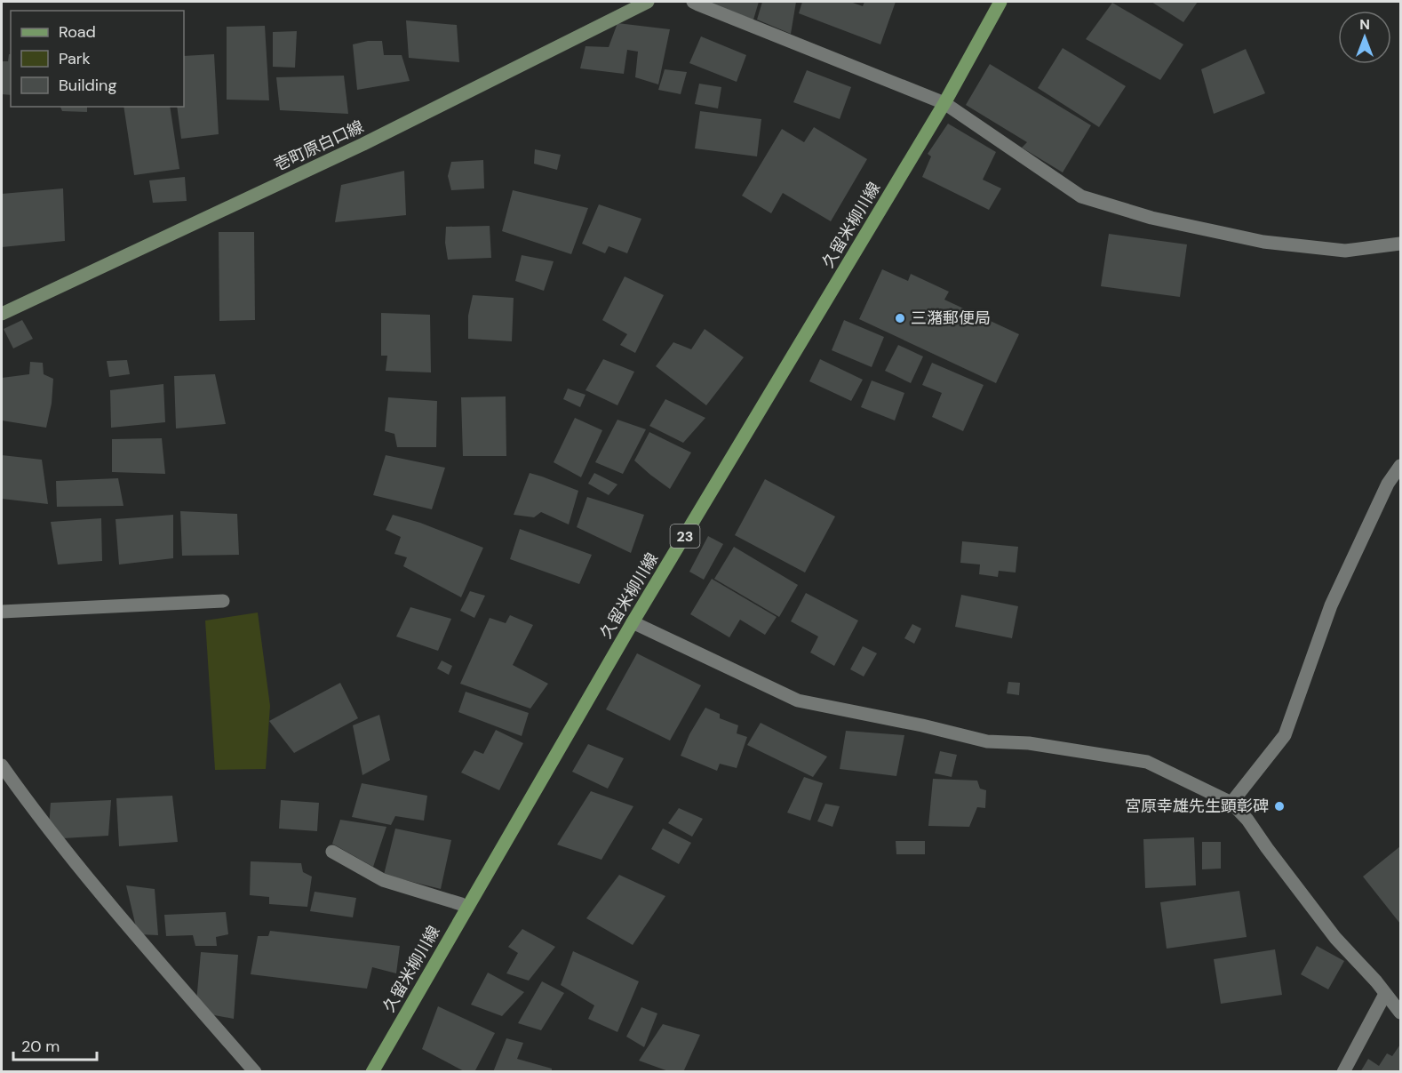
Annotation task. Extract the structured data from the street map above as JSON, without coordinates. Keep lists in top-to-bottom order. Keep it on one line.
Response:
{"streets":{"main road":["壱町原白口線","久留米柳川線","23"]},"places":["三潴郵便局","宮原幸雄先生顕彰碑"],"legend":["Road","Park","Building"],"scale_bar":"20 m","north":"top"}
